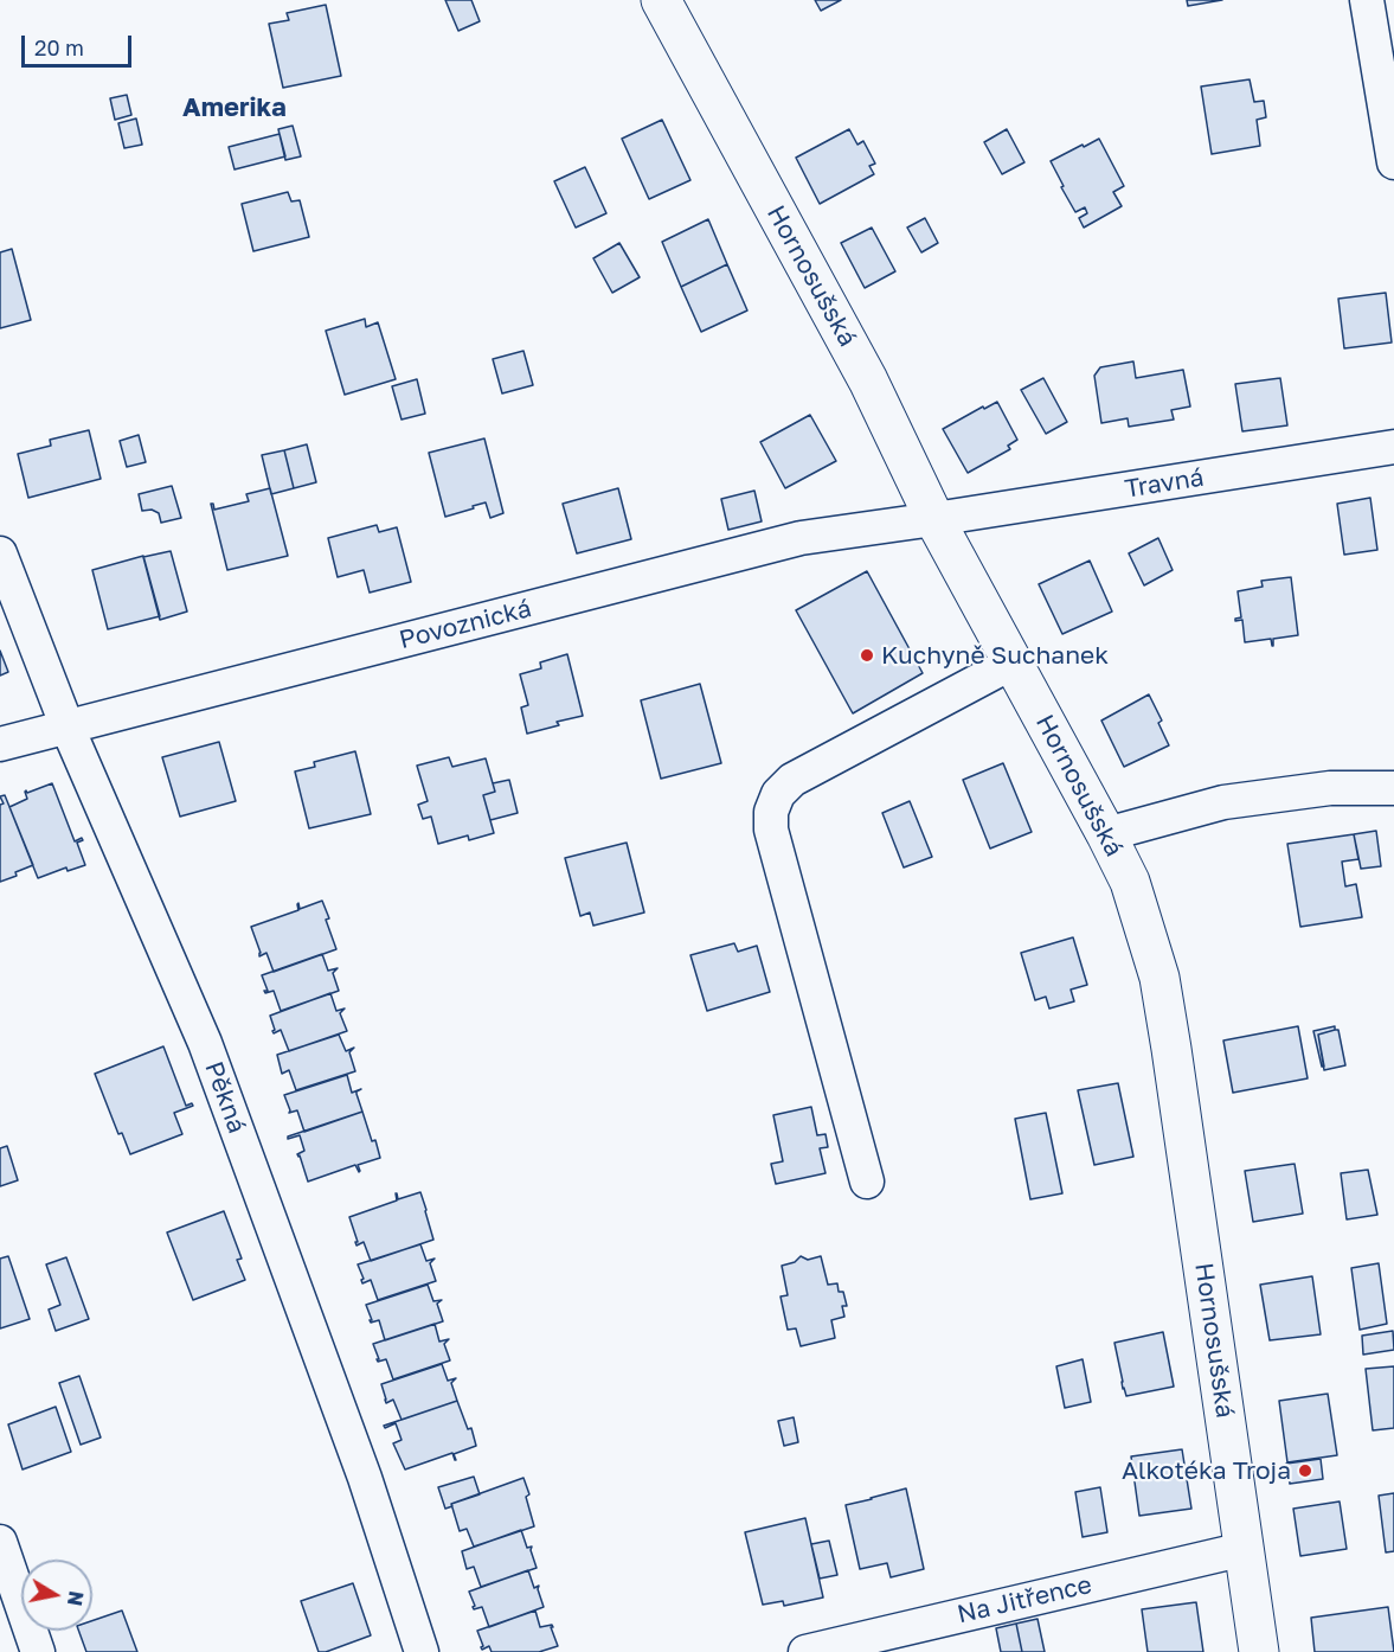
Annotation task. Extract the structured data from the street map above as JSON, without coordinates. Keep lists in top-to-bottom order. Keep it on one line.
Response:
{"streets":{"street":["Hornosušská","Travná","Povoznická","Pěkná","Na Jitřence"]},"crossings":[["Hornosušská","Travná"],["Hornosušská","Povoznická"],["Hornosušská","Na Jitřence"],["Travná","Povoznická"],["Povoznická","Pěkná"]],"districts":["Amerika"],"places":["Kuchyně Suchanek","Alkotéka Troja"],"scale_bar":"20 m","north":"right"}
